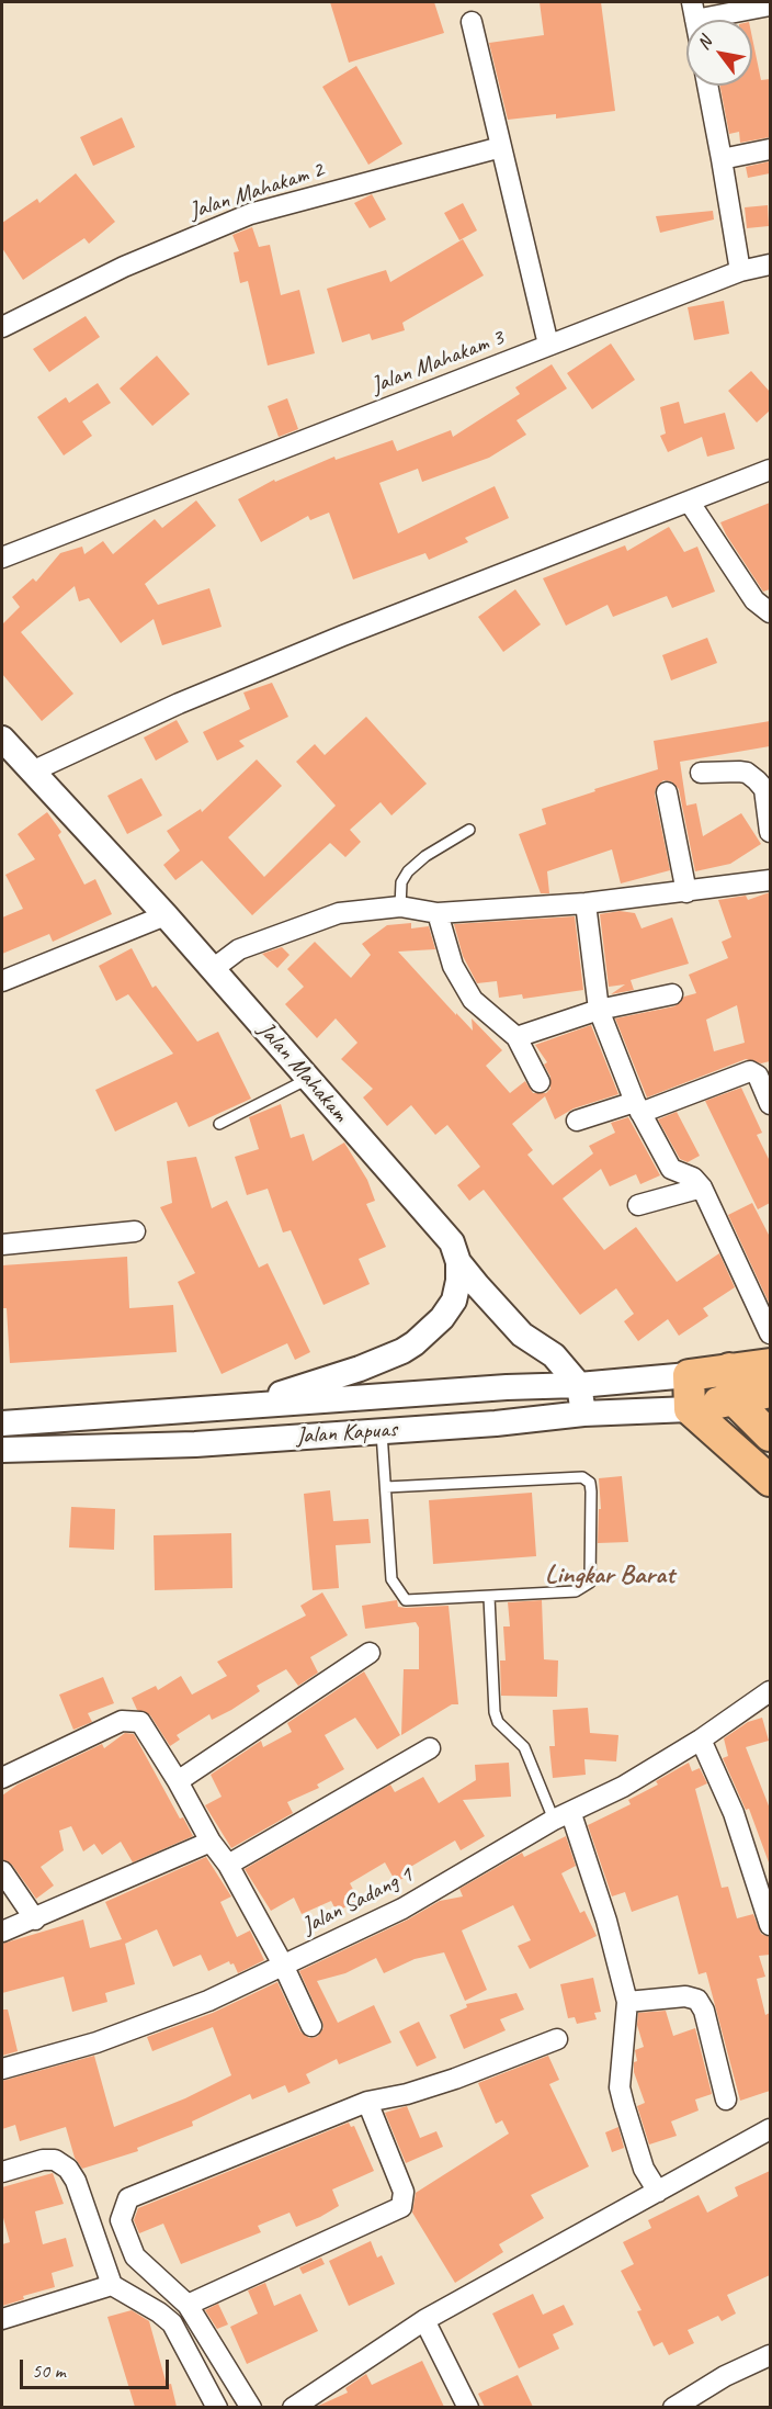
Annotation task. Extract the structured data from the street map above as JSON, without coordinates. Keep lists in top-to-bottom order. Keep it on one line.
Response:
{"streets":{"street":["Jalan Mahakam 2","Jalan Mahakam 3","Jalan Mahakam","Jalan Kapuas","Jalan Sadang 1"]},"crossings":[["Jalan Mahakam","Jalan Kapuas"]],"districts":["Lingkar Barat"],"scale_bar":"50 m","north":"top left"}
